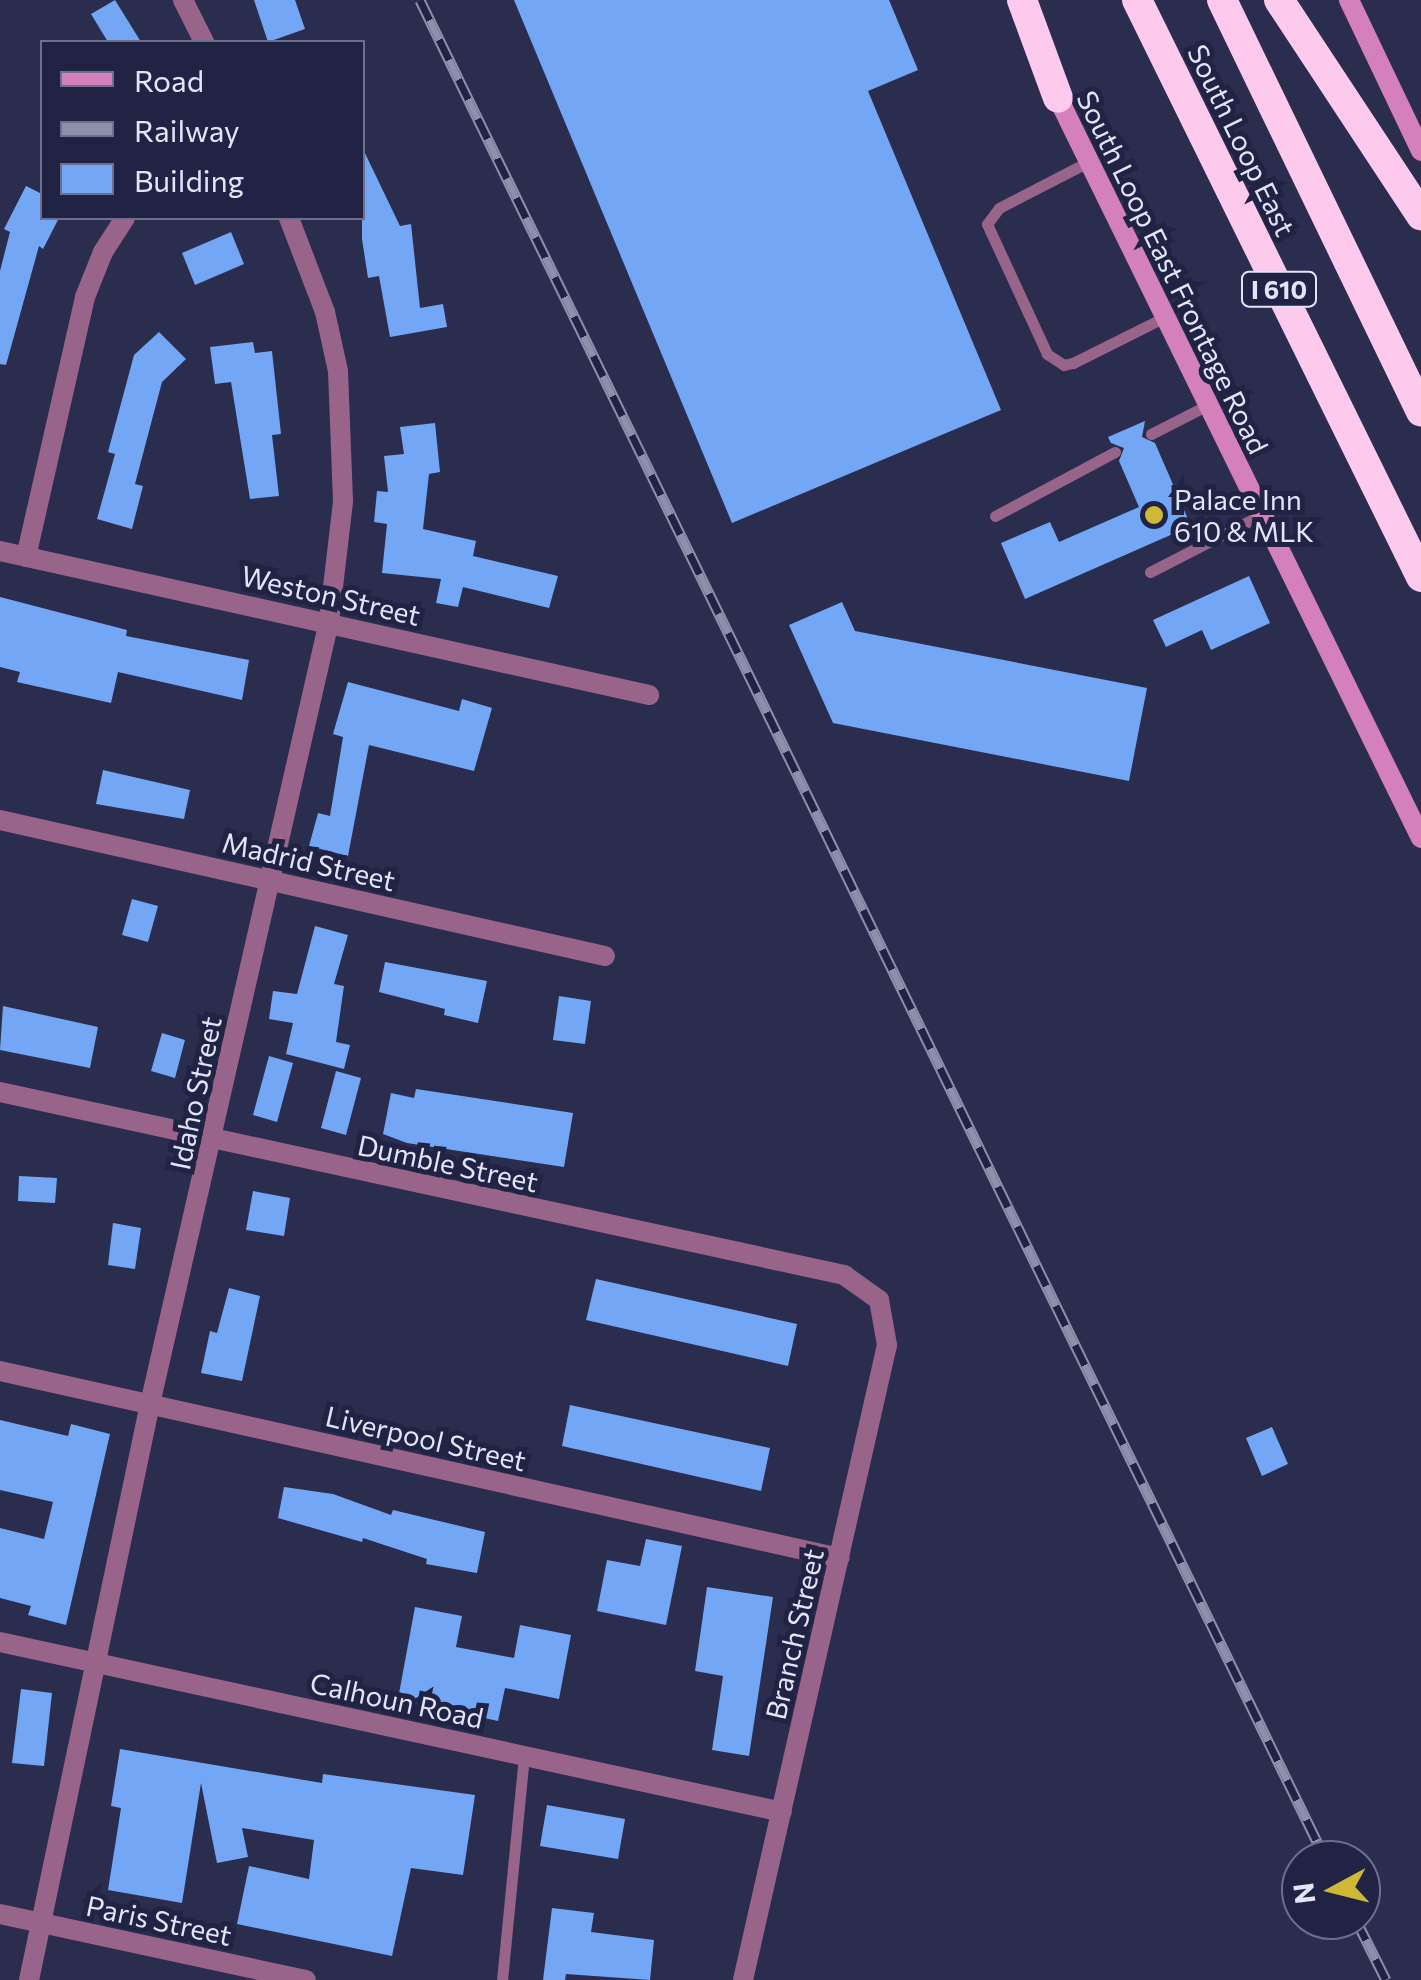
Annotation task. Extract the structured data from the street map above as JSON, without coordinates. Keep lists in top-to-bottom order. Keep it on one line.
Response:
{"streets":{"highway":["South Loop East","I 610"],"main road":["South Loop East Frontage Road"],"street":["Weston Street","Madrid Street","Idaho Street","Dumble Street","Liverpool Street","Branch Street","Calhoun Road","Paris Street"]},"crossings":[["Weston Street","Idaho Street"],["Madrid Street","Idaho Street"],["Idaho Street","Dumble Street"],["Idaho Street","Liverpool Street"],["Idaho Street","Calhoun Road"],["Idaho Street","Paris Street"],["Dumble Street","Branch Street"],["Liverpool Street","Branch Street"],["Branch Street","Calhoun Road"]],"places":["Palace Inn 610 & MLK"],"legend":["Road","Railway","Building"],"north":"left"}
